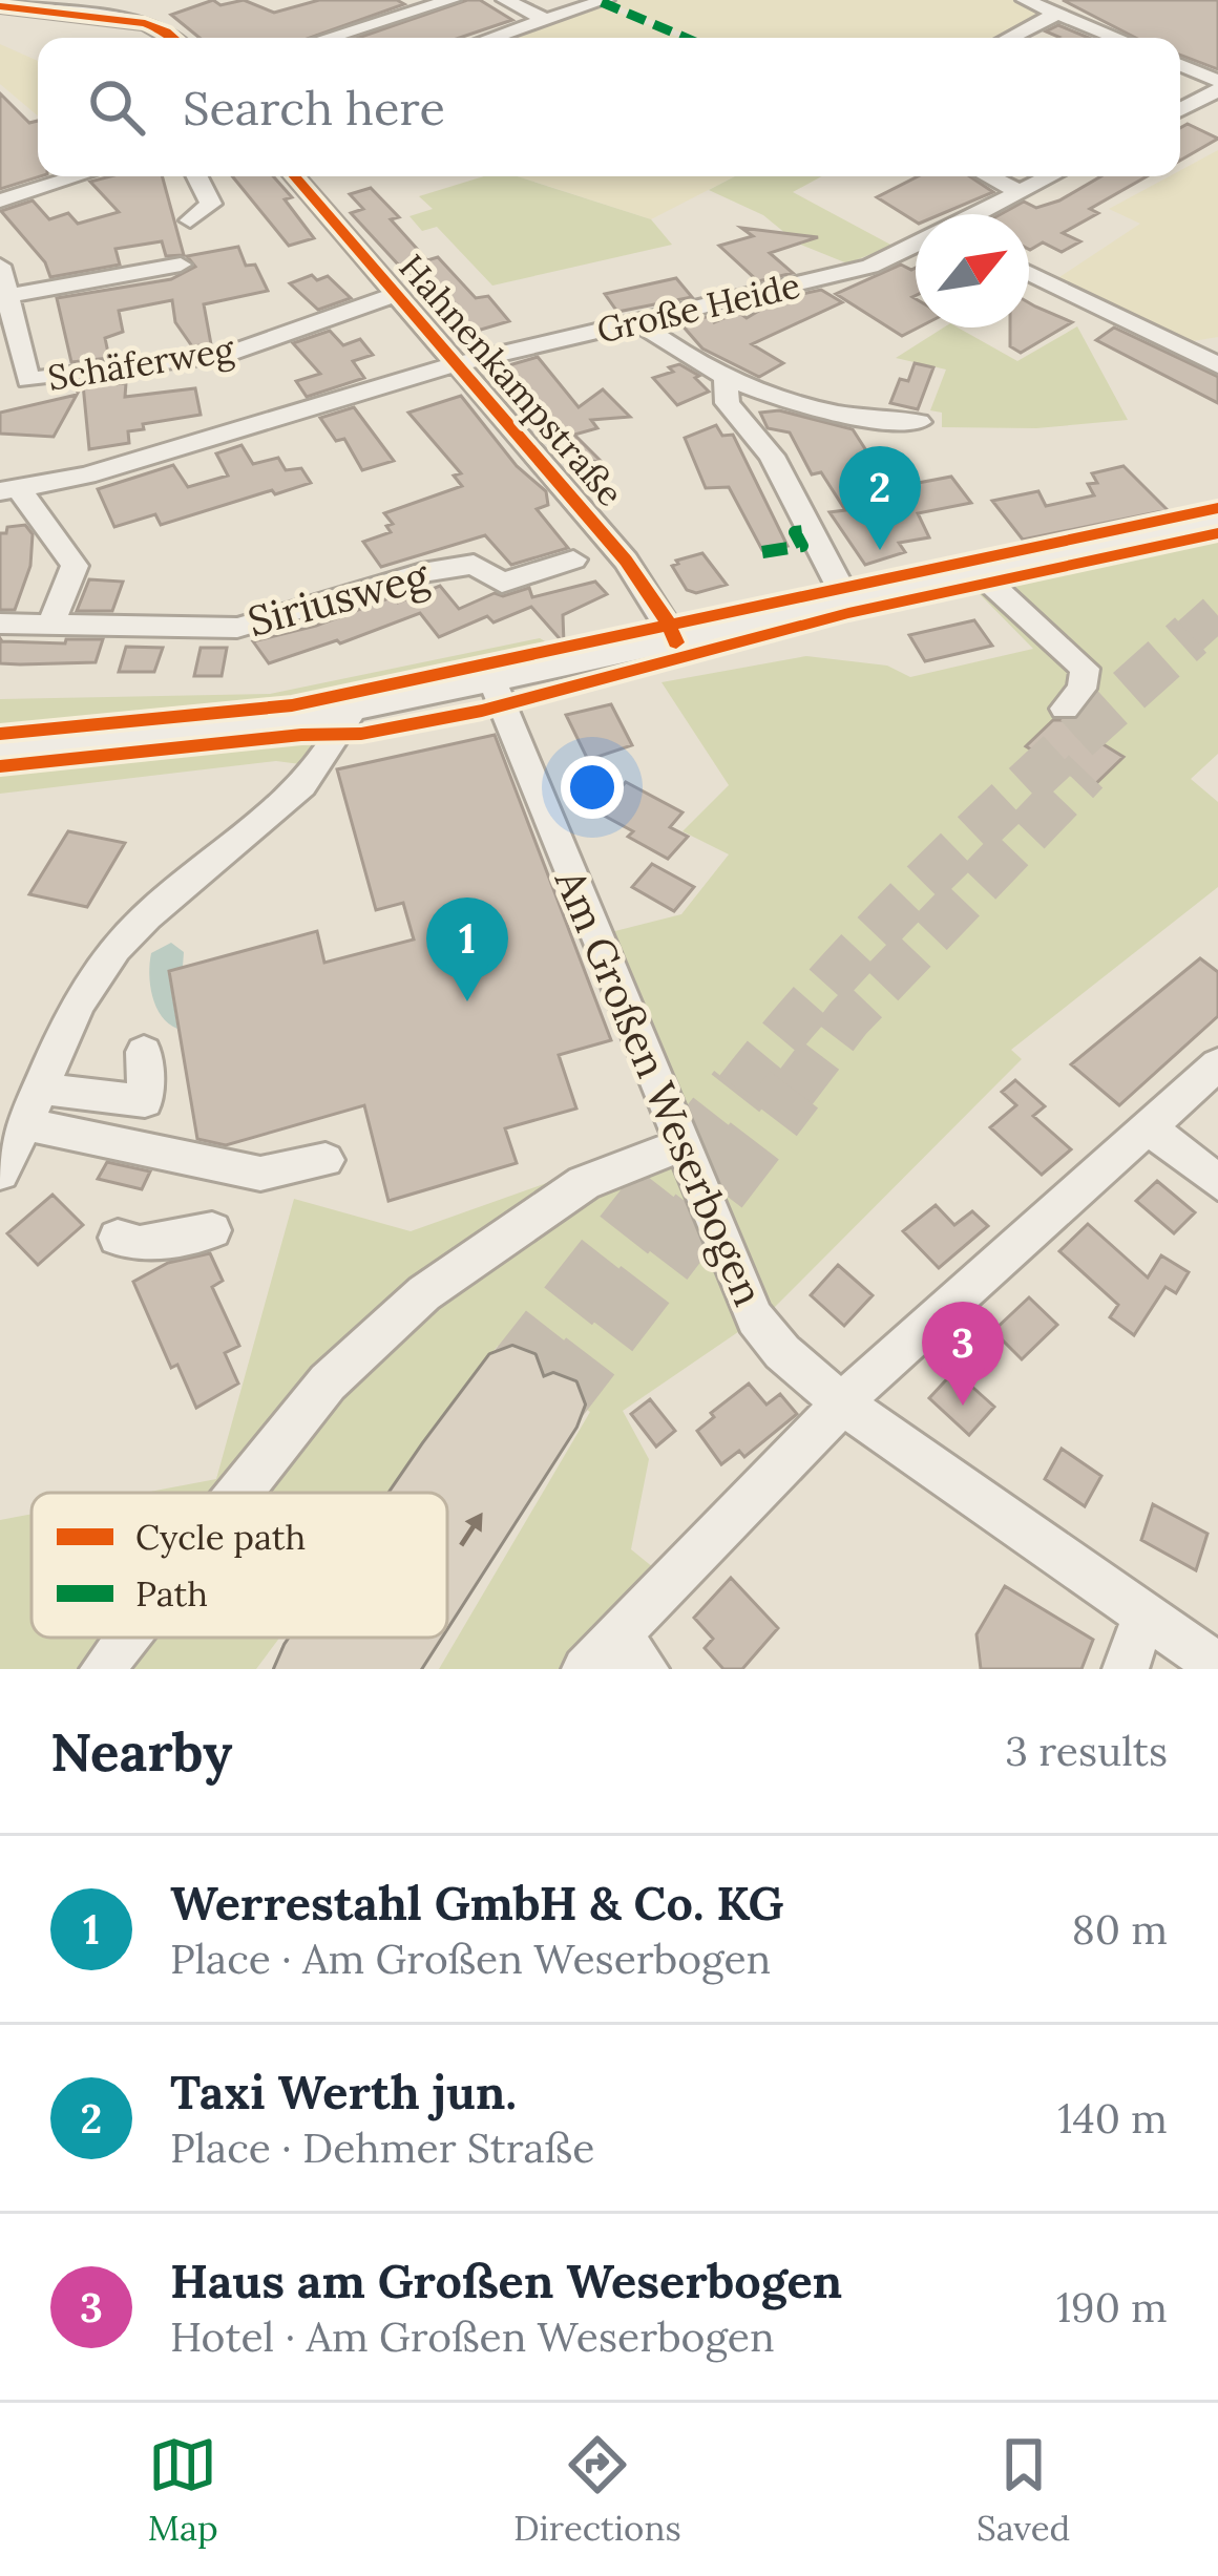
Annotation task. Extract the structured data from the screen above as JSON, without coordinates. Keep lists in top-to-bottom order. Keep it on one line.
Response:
{"streets":{"street":["Große Heide","Schäferweg","Hahnenkampstraße","Siriusweg","Am Großen Weserbogen"]},"crossings":[["Große Heide","Hahnenkampstraße"],["Schäferweg","Hahnenkampstraße"]],"legend":["Cycle path","Path"],"north":"top right","page":{"search":"Search here","pins":["2","1","3"],"heading":["Nearby","3 results"],"list":[{"mark":"1","name":"Werrestahl GmbH & Co. KG","note":"Place · Am Großen Weserbogen","value":"80 m"},{"mark":"2","name":"Taxi Werth jun.","note":"Place · Dehmer Straße","value":"140 m"},{"mark":"3","name":"Haus am Großen Weserbogen","note":"Hotel · Am Großen Weserbogen","value":"190 m"}],"nav":["Map","Directions","Saved"]}}
